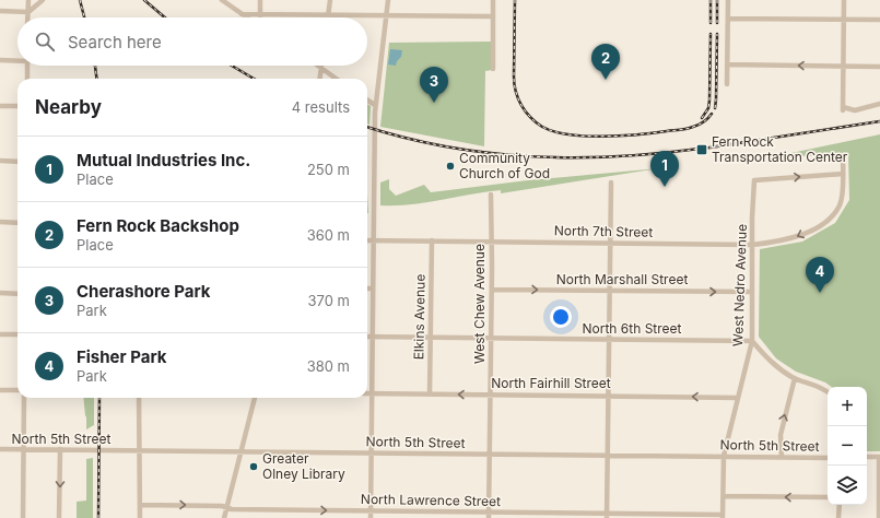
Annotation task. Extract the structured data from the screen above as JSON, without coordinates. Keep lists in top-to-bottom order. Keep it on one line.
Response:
{"streets":{"street":["North 7th Street","North Marshall Street","West Nedro Avenue","West Chew Avenue","Elkins Avenue","North 6th Street","North Fairhill Street","North 5th Street","North Lawrence Street"]},"crossings":[["North 7th Street","West Nedro Avenue"],["North 7th Street","West Chew Avenue"],["North 7th Street","Elkins Avenue"],["North Marshall Street","West Nedro Avenue"],["North Marshall Street","West Chew Avenue"],["West Nedro Avenue","North 6th Street"],["West Nedro Avenue","North Fairhill Street"],["West Nedro Avenue","North 5th Street"],["West Nedro Avenue","North Lawrence Street"],["West Chew Avenue","North 6th Street"],["West Chew Avenue","North Fairhill Street"],["West Chew Avenue","North 5th Street"],["West Chew Avenue","North Lawrence Street"],["Elkins Avenue","North 6th Street"],["Elkins Avenue","North Fairhill Street"]],"one_way":["North Marshall Street","North Fairhill Street","North Lawrence Street"],"places":{"transit":["Fern Rock Transportation Center"],"other":["Community Church of God","Greater Olney Library"]},"page":{"search":"Search here","pins":["2","3","1","4"],"heading":["Nearby","4 results"],"list":[{"mark":"1","name":"Mutual Industries Inc.","note":"Place","value":"250 m"},{"mark":"2","name":"Fern Rock Backshop","note":"Place","value":"360 m"},{"mark":"3","name":"Cherashore Park","note":"Park","value":"370 m"},{"mark":"4","name":"Fisher Park","note":"Park","value":"380 m"}],"map_buttons":["+","−"]}}
